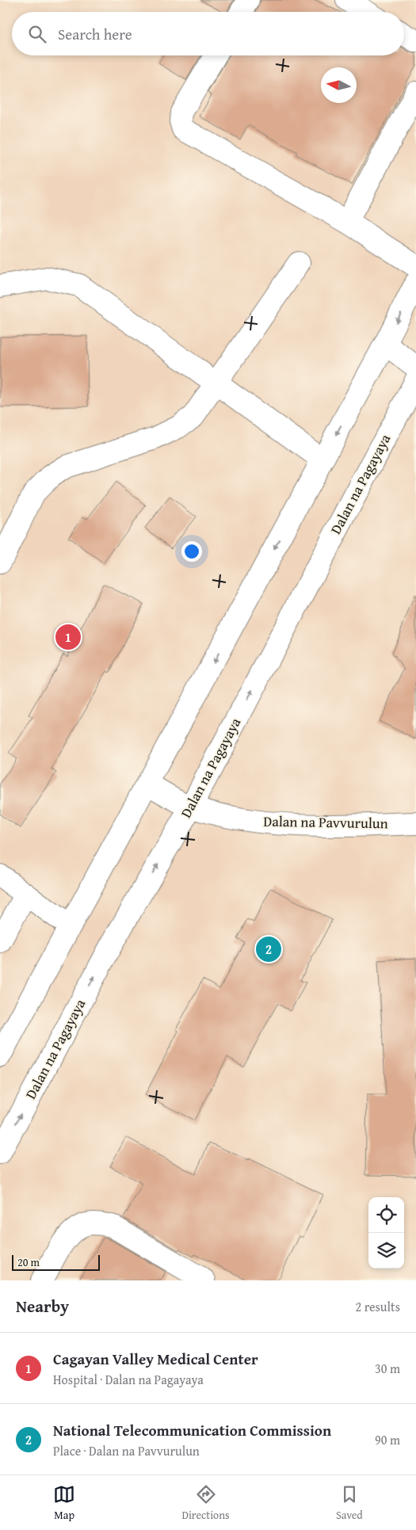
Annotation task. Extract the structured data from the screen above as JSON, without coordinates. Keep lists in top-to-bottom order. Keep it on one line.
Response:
{"streets":{"street":["Dalan na Pagayaya","Dalan na Pavvurulun"]},"crossings":[["Dalan na Pagayaya","Dalan na Pavvurulun"]],"scale_bar":"20 m","north":"left","page":{"search":"Search here","pins":["1","2"],"scale":"20 m","heading":["Nearby","2 results"],"list":[{"mark":"1","name":"Cagayan Valley Medical Center","note":"Hospital · Dalan na Pagayaya","value":"30 m"},{"mark":"2","name":"National Telecommunication Commission","note":"Place · Dalan na Pavvurulun","value":"90 m"}],"nav":["Map","Directions","Saved"]}}
